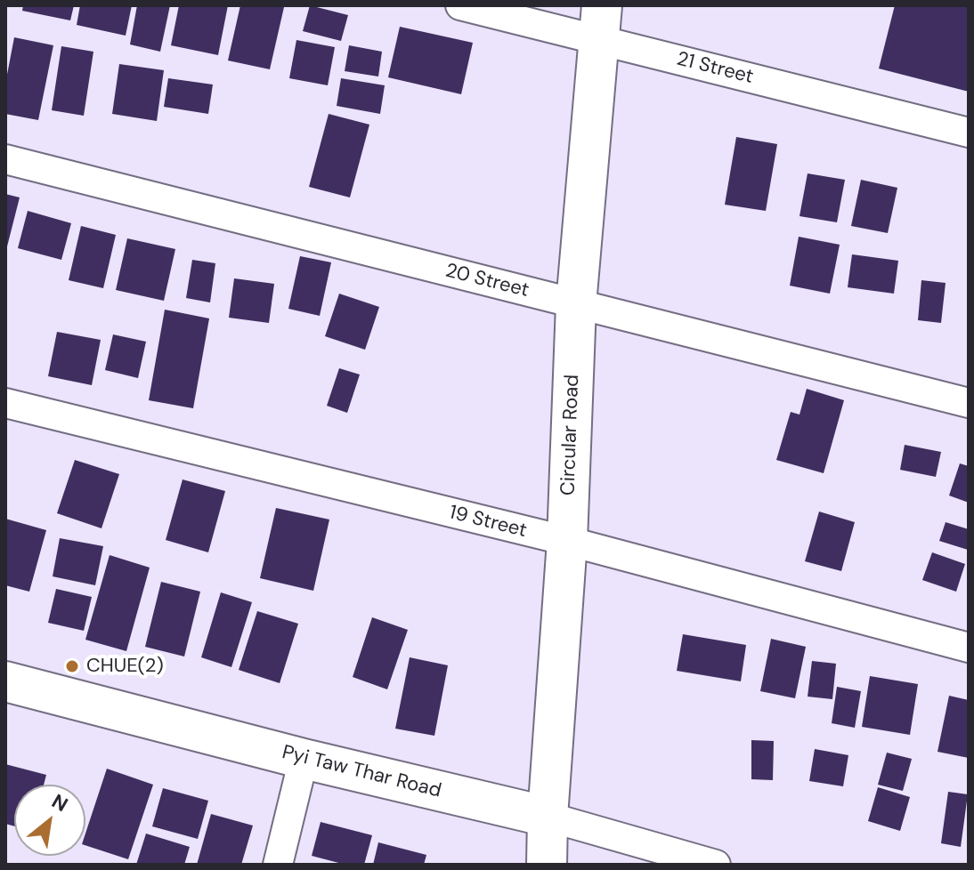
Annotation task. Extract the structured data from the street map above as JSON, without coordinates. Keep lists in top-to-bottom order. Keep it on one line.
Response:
{"streets":{"main road":["Circular Road","Pyi Taw Thar Road"],"street":["21 Street","20 Street","19 Street"]},"crossings":[["21 Street","Circular Road"],["20 Street","Circular Road"],["Circular Road","19 Street"],["Circular Road","Pyi Taw Thar Road"]],"places":["CHUE(2)"],"north":"top right"}
